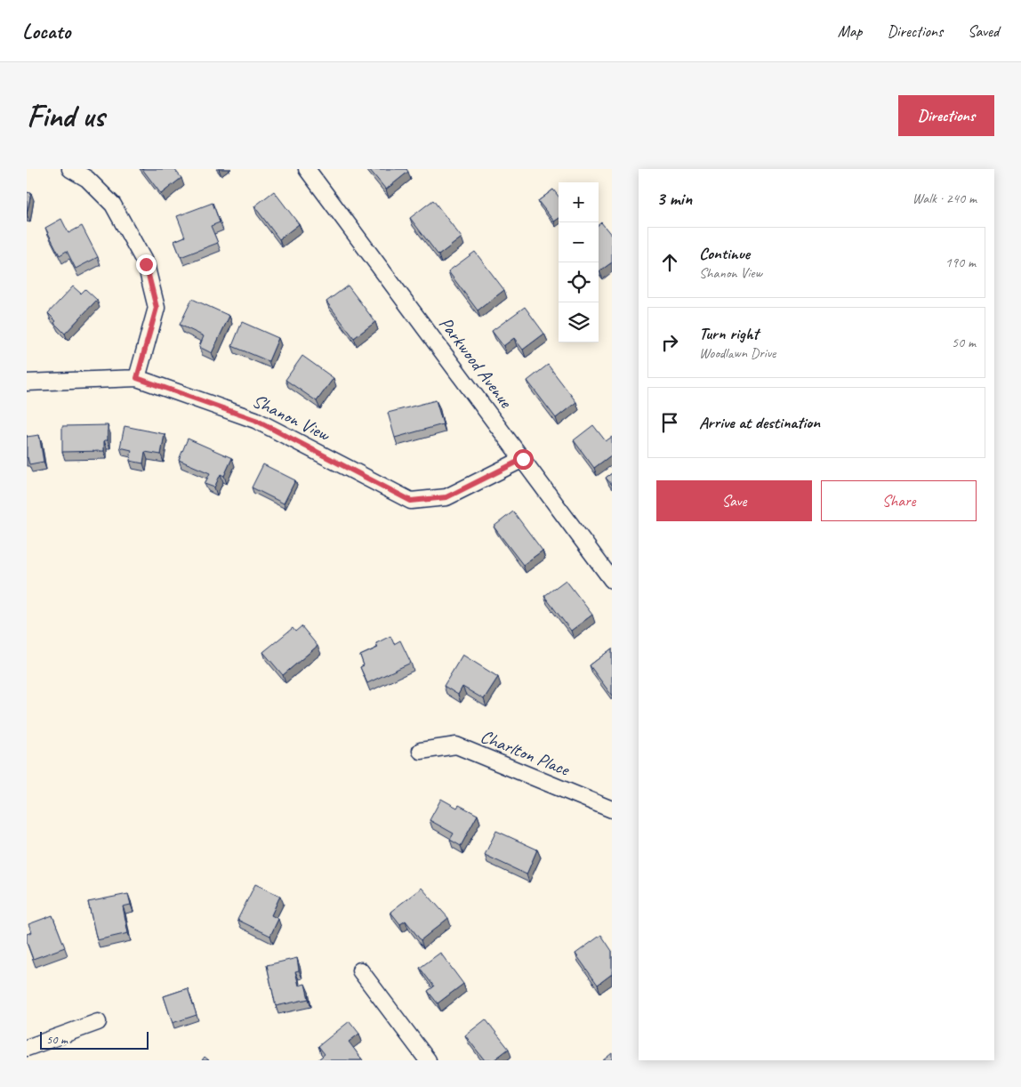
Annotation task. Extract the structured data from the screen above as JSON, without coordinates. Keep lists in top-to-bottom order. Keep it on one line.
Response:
{"streets":{"street":["Parkwood Avenue","Shanon View","Charlton Place"]},"crossings":[["Parkwood Avenue","Shanon View"]],"scale_bar":"50 m","page":{"header":"Locato","nav":["Map","Directions","Saved"],"buttons":["Directions",["Save","Share"]],"title":"Find us","heading":["3 min","Walk · 240 m"],"map_buttons":["+","−"],"list":[["Continue","Shanon View","190 m"],["Turn right","Woodlawn Drive","50 m"],"Arrive at destination"],"scale":"50 m"}}
